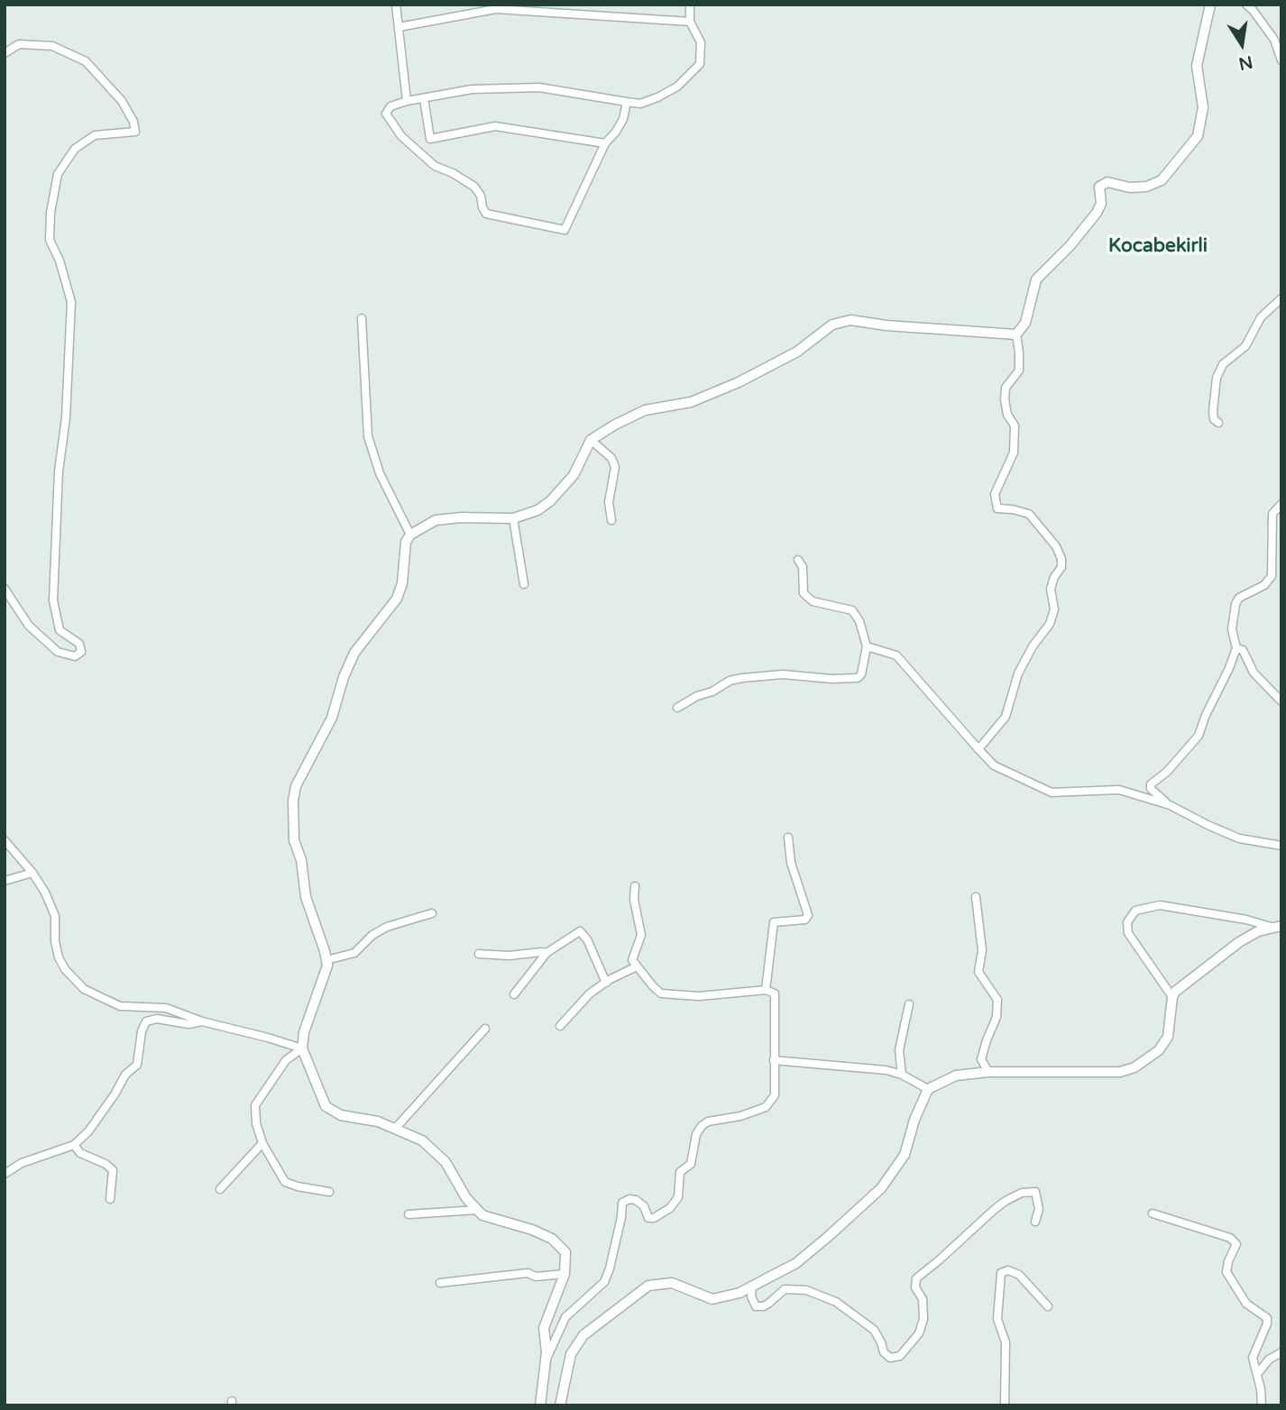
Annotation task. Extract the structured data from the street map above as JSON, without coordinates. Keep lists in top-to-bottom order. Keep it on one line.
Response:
{"districts":["Kocabekirli"],"north":"bottom"}
